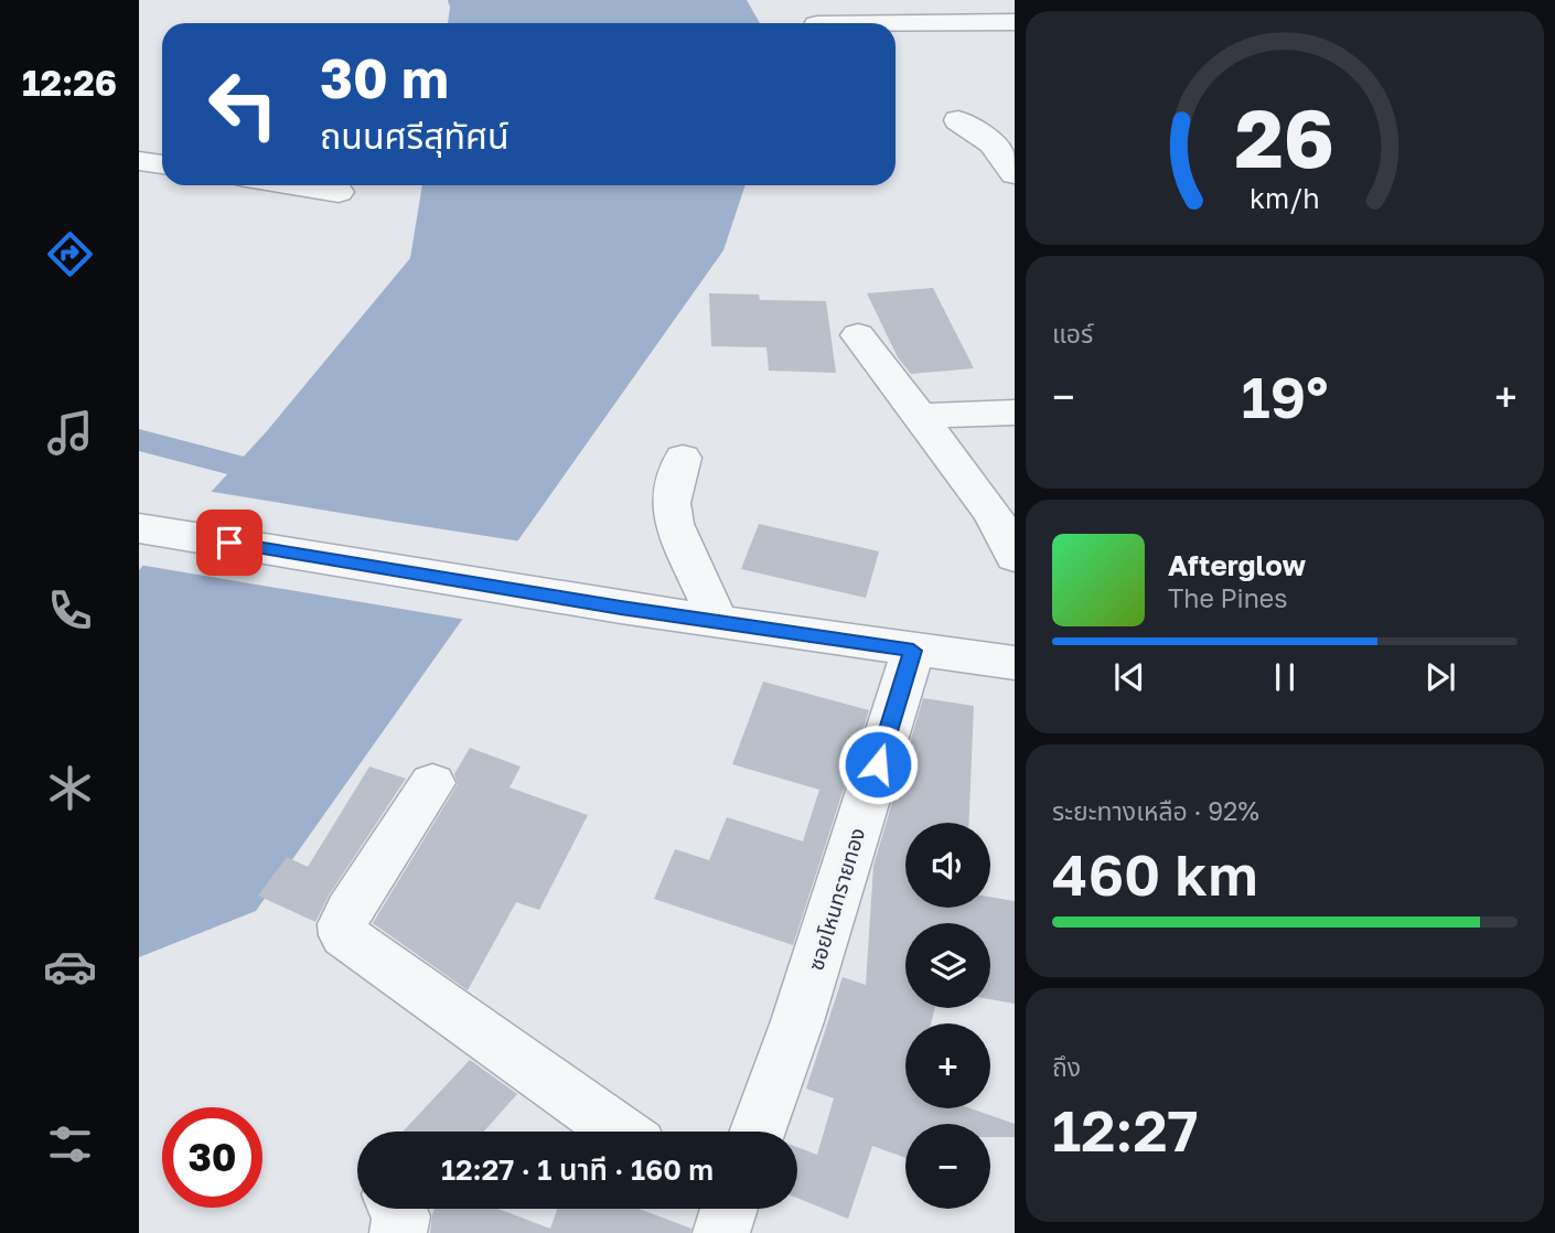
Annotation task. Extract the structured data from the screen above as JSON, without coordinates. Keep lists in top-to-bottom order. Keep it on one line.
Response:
{"streets":{"street":["ซอยโหนทรายทอง"]},"page":{"tabs":"12:26","turn":["30 m","ถนนศรีสุทัศน์"],"tile":["แอร์",["ระยะทางเหลือ · 92%","460 km"],["ถึง","12:27"]],"heat":["−","19°","+"],"song":["Afterglow","The Pines"],"map_buttons":["+","−"],"limit":"30","trip":"12:27 · 1 นาที · 160 m","gauge":["26","km/h"]}}
